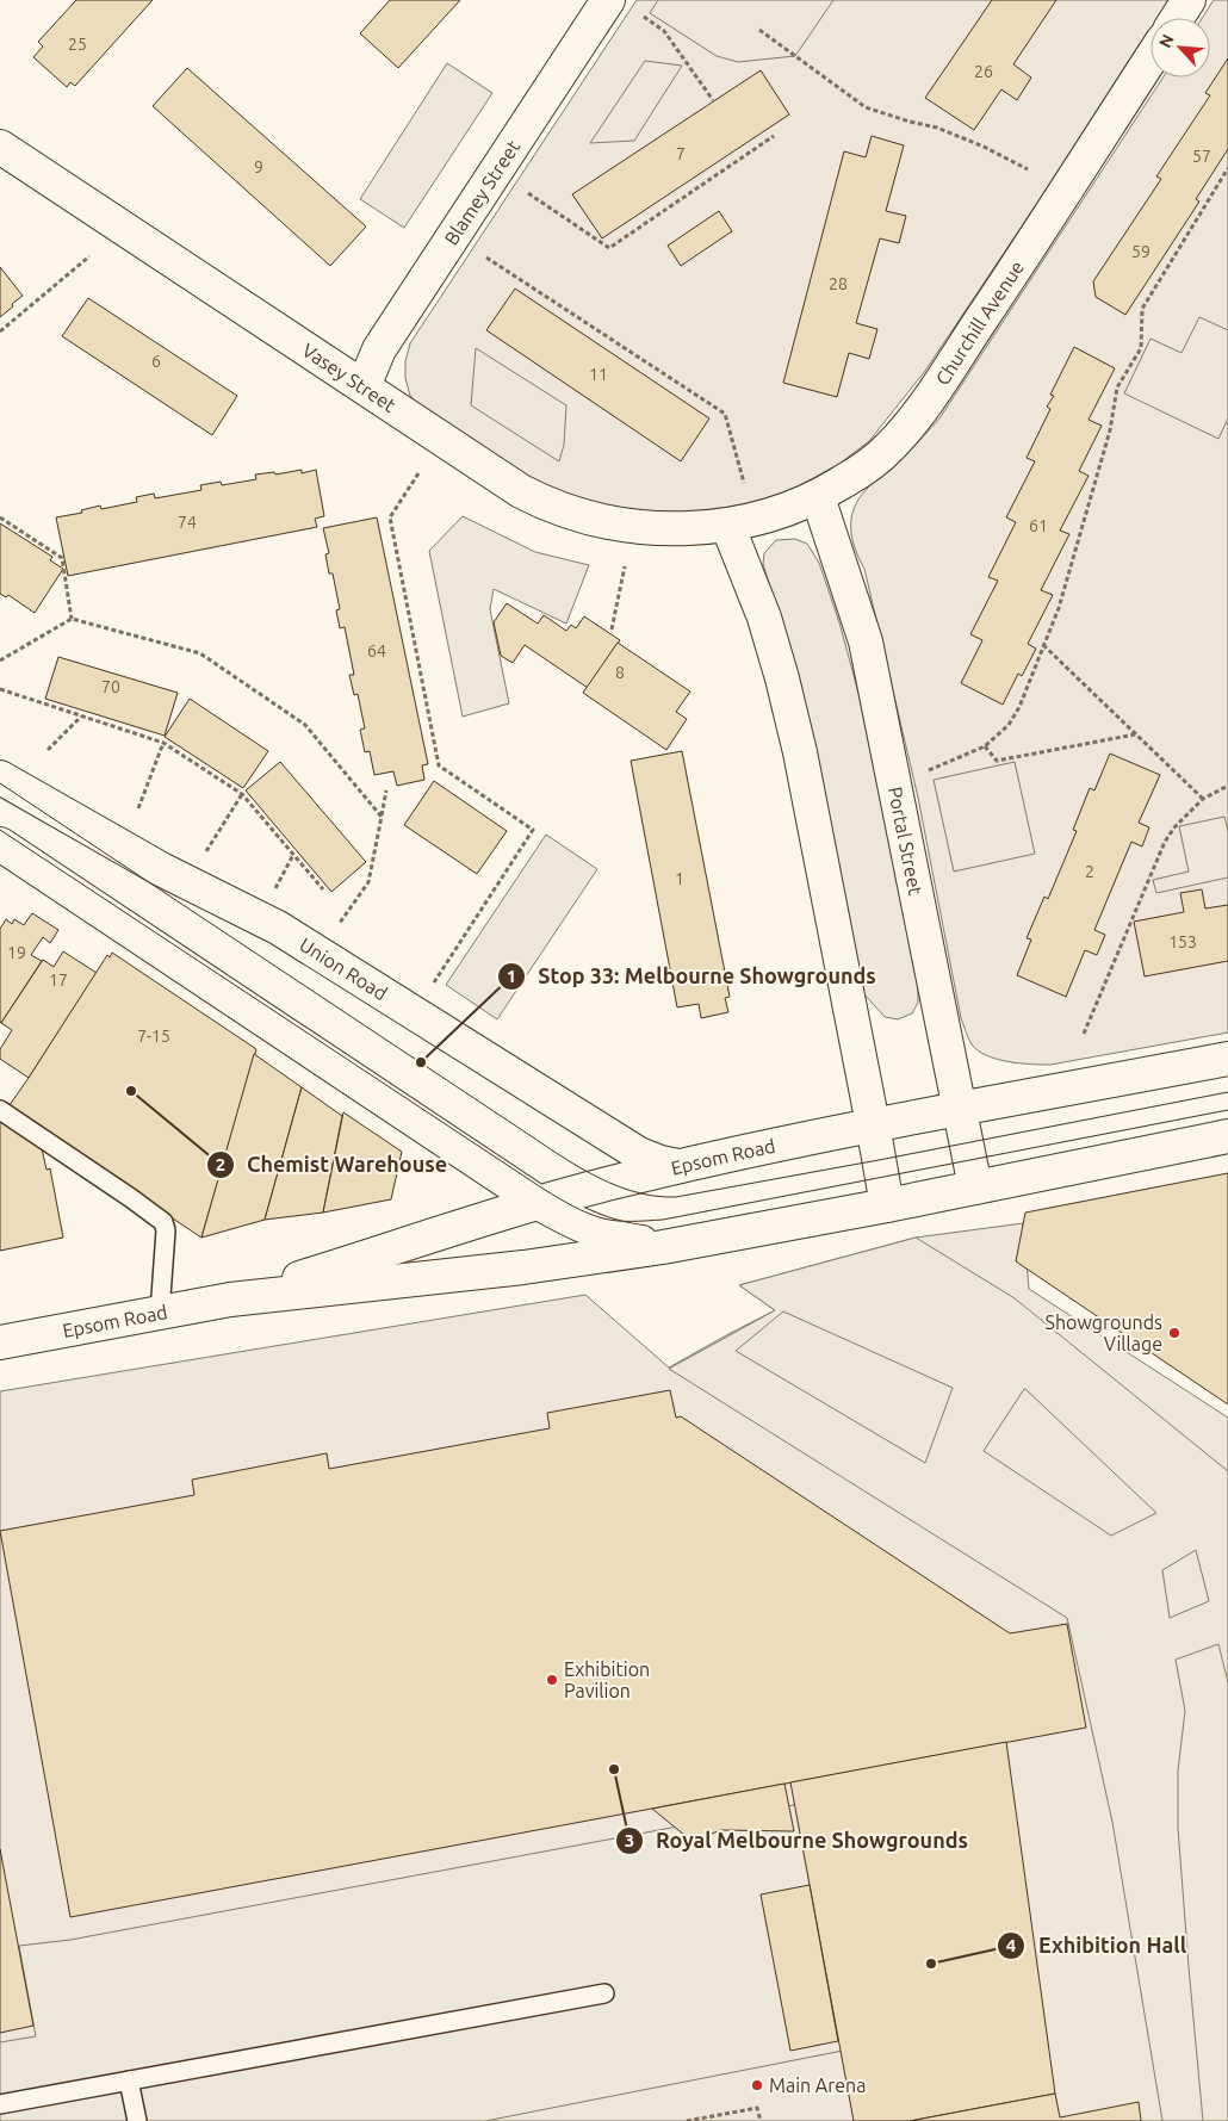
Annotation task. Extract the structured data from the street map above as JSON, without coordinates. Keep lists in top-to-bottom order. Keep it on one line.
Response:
{"streets":{"street":["Blamey Street","Churchill Avenue","Vasey Street","Portal Street","Union Road","Epsom Road"]},"crossings":[["Blamey Street","Vasey Street"],["Churchill Avenue","Vasey Street"],["Churchill Avenue","Portal Street"],["Portal Street","Epsom Road"],["Union Road","Epsom Road"]],"places":["Stop 33: Melbourne Showgrounds","Chemist Warehouse","Showgrounds Village","Exhibition Pavilion","Royal Melbourne Showgrounds","Exhibition Hall","Main Arena"],"house_numbers":["25","26","7","57","9","59","28","6","11","74","61","64","8","70","2","1","153","19","17","7-15"],"north":"top left"}
